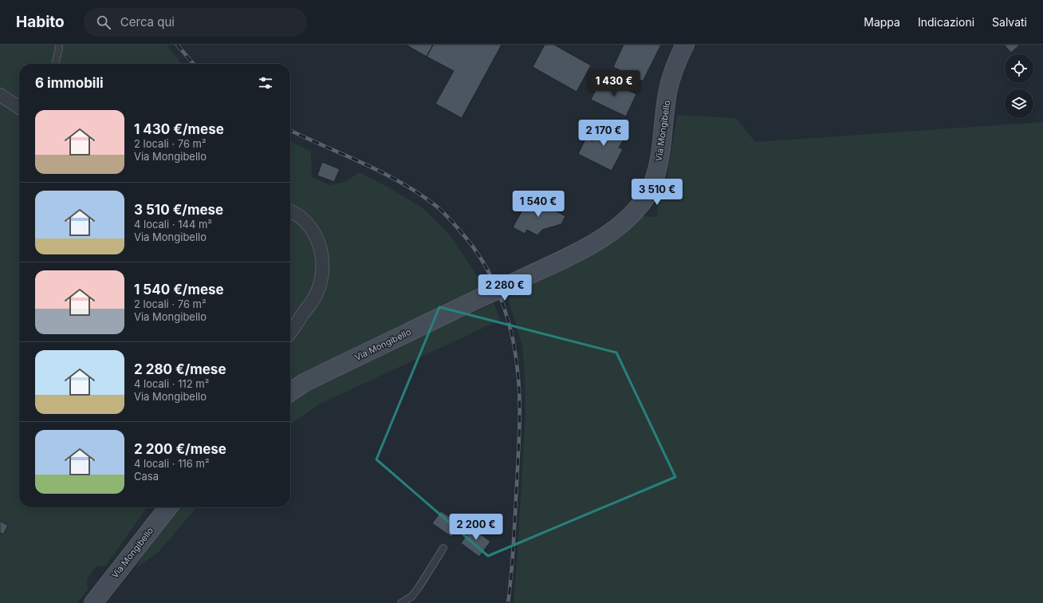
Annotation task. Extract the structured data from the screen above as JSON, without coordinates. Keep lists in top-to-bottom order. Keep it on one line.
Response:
{"streets":{"street":["Via Mongibello"]},"page":{"header":"Habito","search":"Cerca qui","nav":["Mappa","Indicazioni","Salvati"],"heading":"6 immobili","price":["1 430 €","2 170 €","3 510 €","1 540 €","2 280 €","2 200 €"],"list":[{"name":"1 430 €/mese","note":"2 locali · 76 m² · Via Mongibello"},{"name":"3 510 €/mese","note":"4 locali · 144 m² · Via Mongibello"},{"name":"1 540 €/mese","note":"2 locali · 76 m² · Via Mongibello"},{"name":"2 280 €/mese","note":"4 locali · 112 m² · Via Mongibello"},{"name":"2 200 €/mese","note":"4 locali · 116 m² · Casa"}]}}
